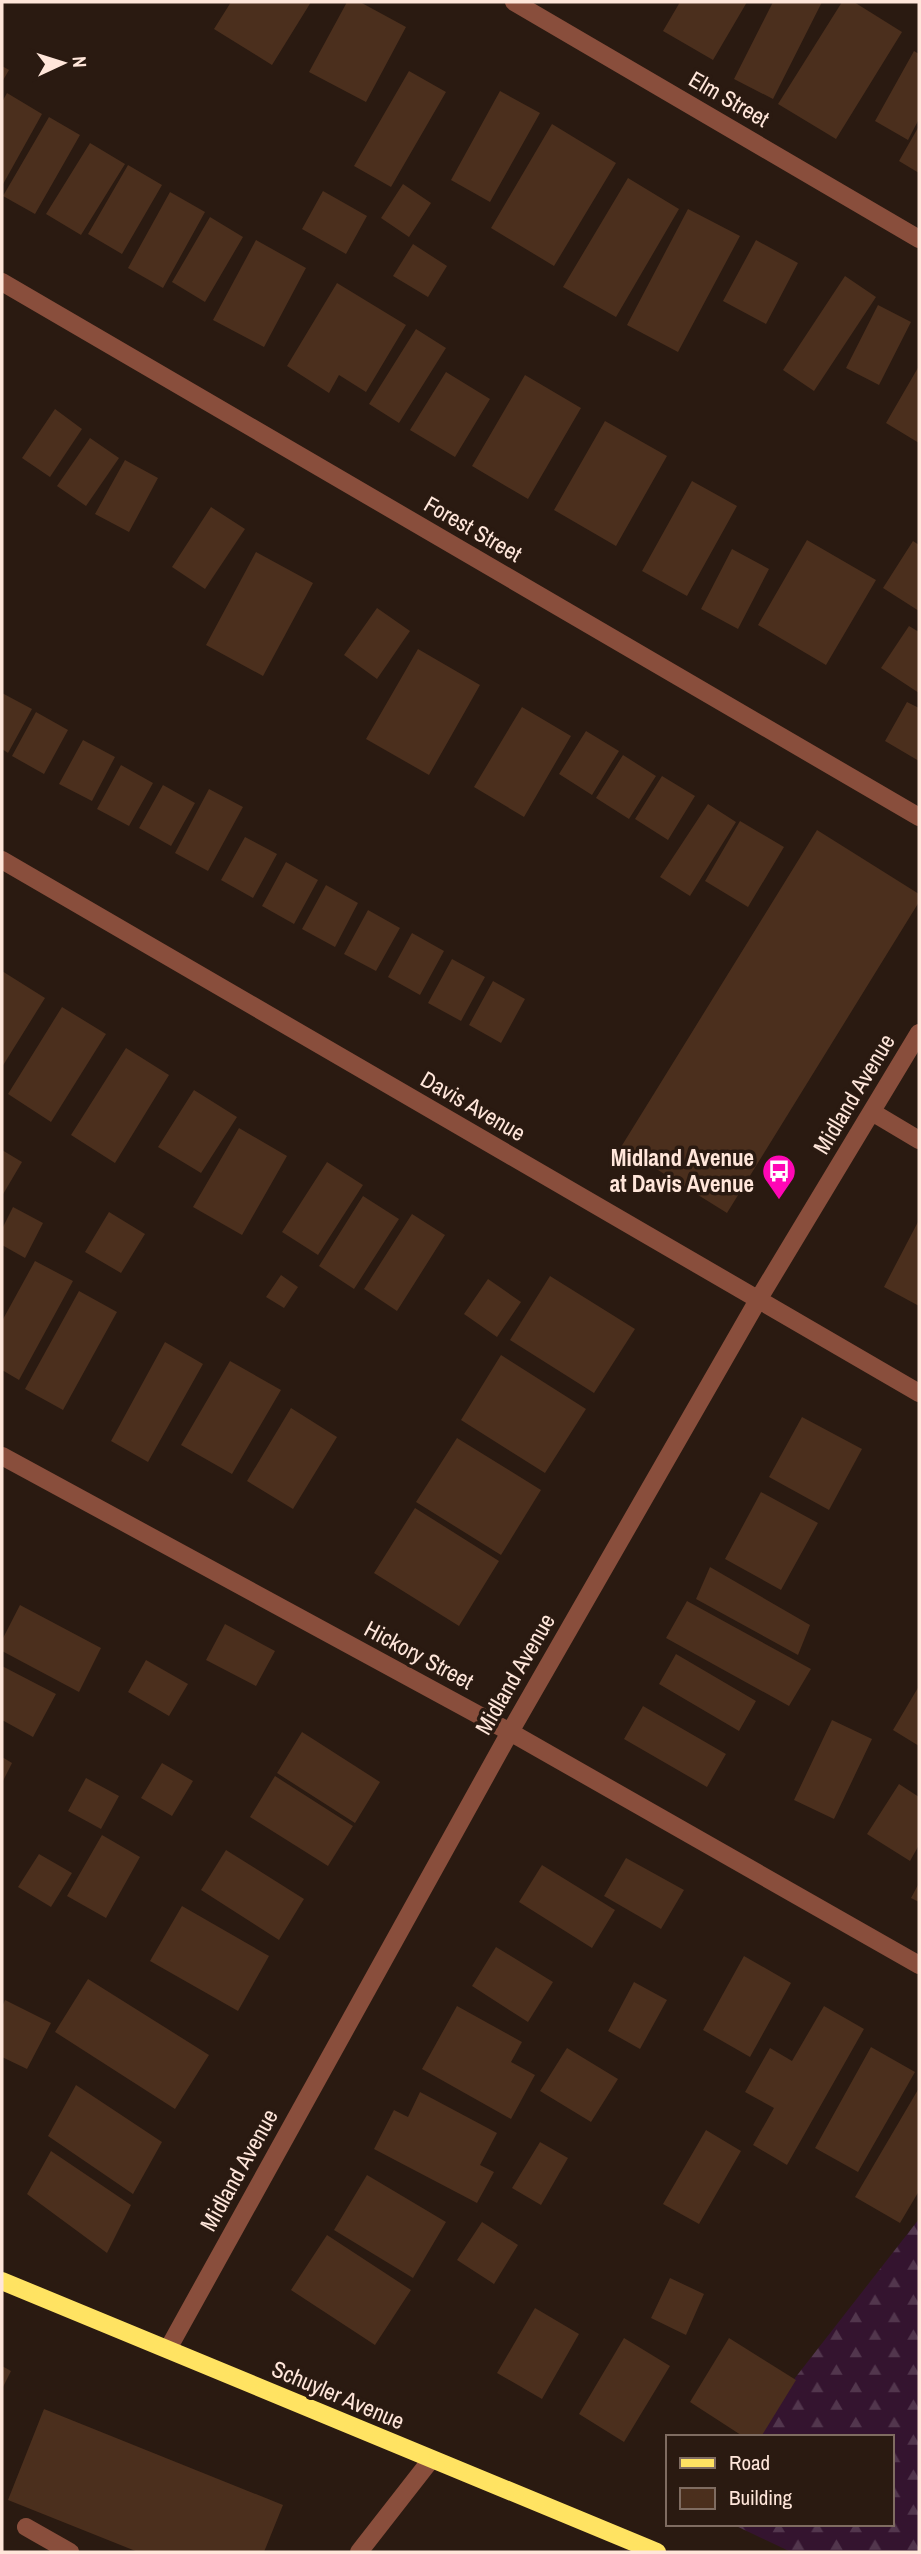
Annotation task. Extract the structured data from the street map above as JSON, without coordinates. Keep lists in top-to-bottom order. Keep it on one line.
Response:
{"streets":{"main road":["Schuyler Avenue"],"street":["Elm Street","Forest Street","Midland Avenue","Davis Avenue","Hickory Street"]},"crossings":[["Midland Avenue","Davis Avenue"],["Midland Avenue","Hickory Street"],["Midland Avenue","Schuyler Avenue"]],"places":{"bus stop":["Midland Avenue at Davis Avenue"]},"legend":["Road","Building"],"north":"right"}
